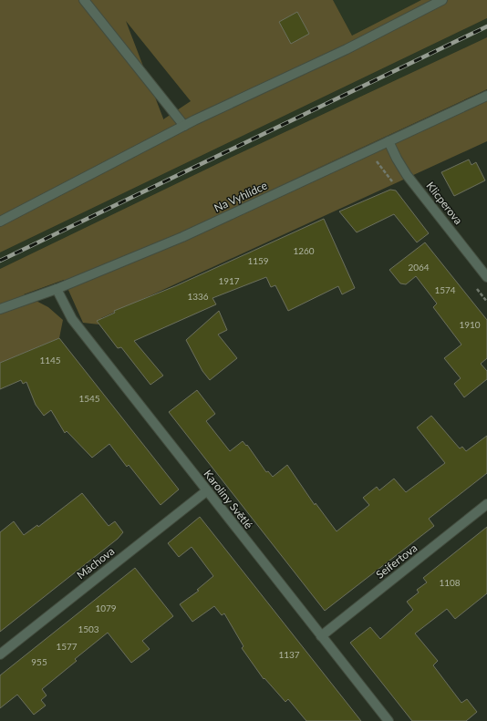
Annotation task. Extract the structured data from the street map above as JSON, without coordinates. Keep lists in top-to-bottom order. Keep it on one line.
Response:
{"streets":{"street":["Na Vyhlídce","Klicperova","Karoliny Světlé","Seifertova","Máchova"]},"crossings":[["Na Vyhlídce","Klicperova"],["Na Vyhlídce","Karoliny Světlé"],["Karoliny Světlé","Seifertova"],["Karoliny Světlé","Máchova"]],"house_numbers":["1260","1159","2064","1917","1574","1336","1910","1145","1545","1108","1079","1503","1577","1137","955"]}
